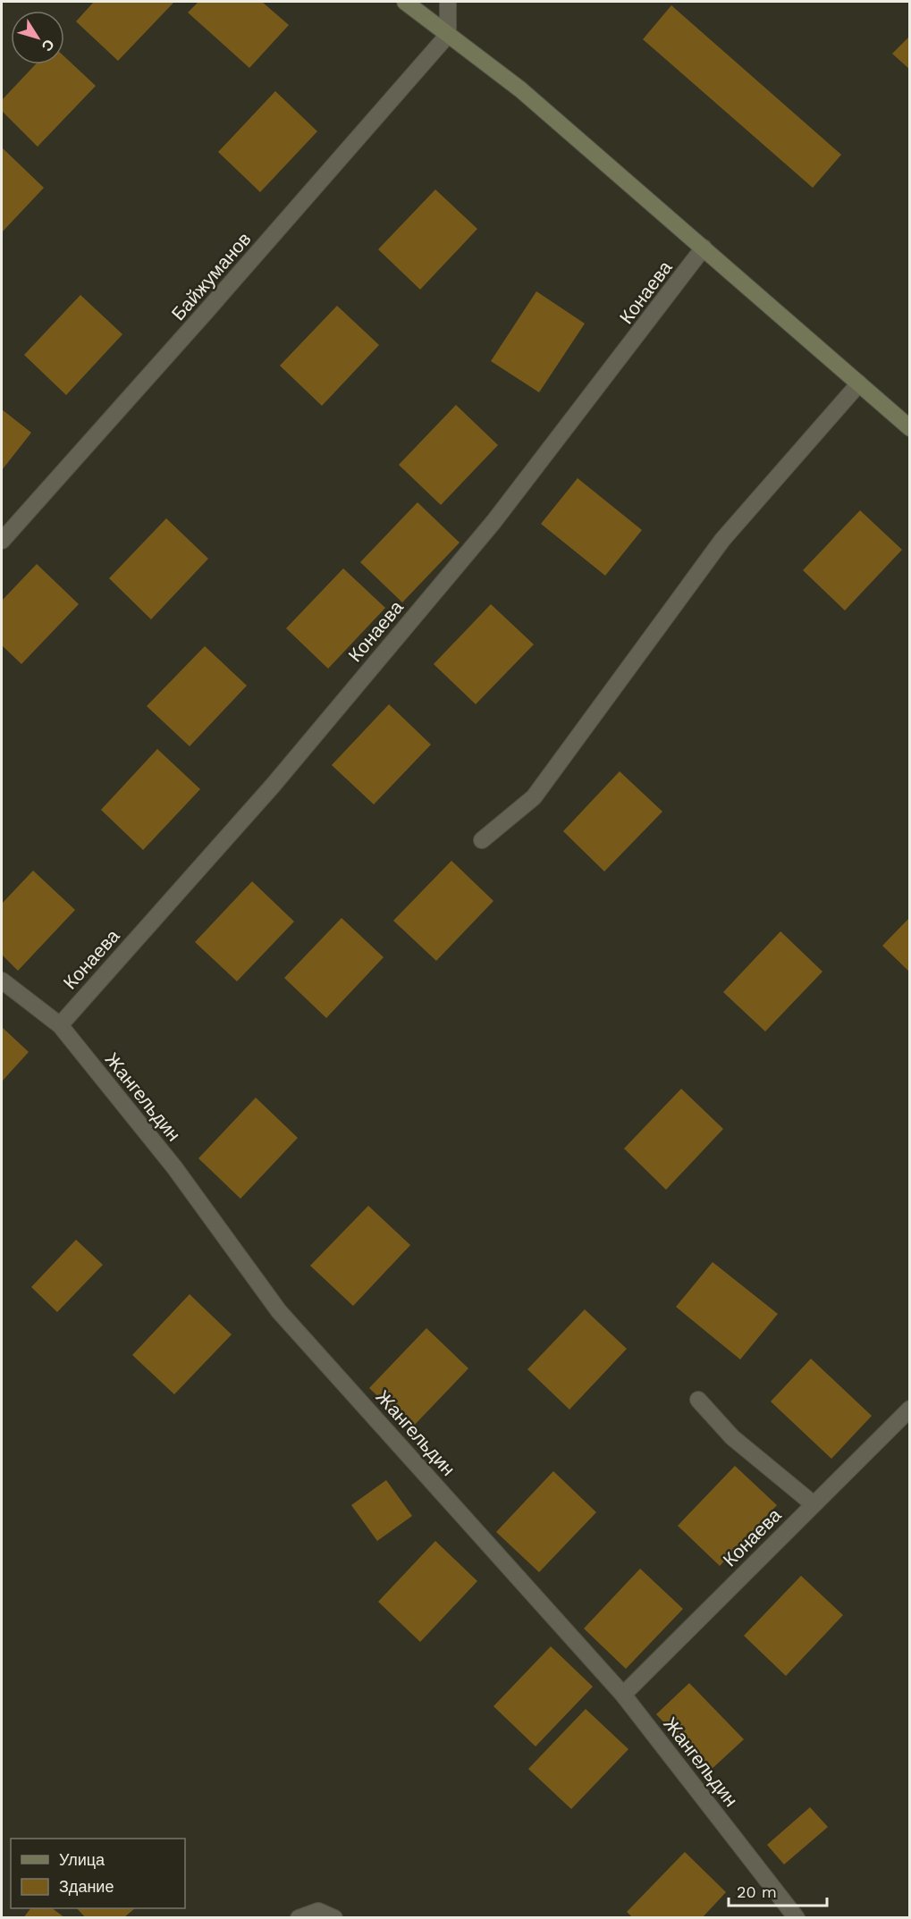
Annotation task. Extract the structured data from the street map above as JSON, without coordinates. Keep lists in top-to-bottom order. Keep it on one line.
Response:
{"streets":{"street":["Байжуманов","Конаева","Жангельдин"]},"crossings":[["Конаева","Жангельдин"]],"legend":["Улица","Здание"],"scale_bar":"20 m","north":"bottom right"}
